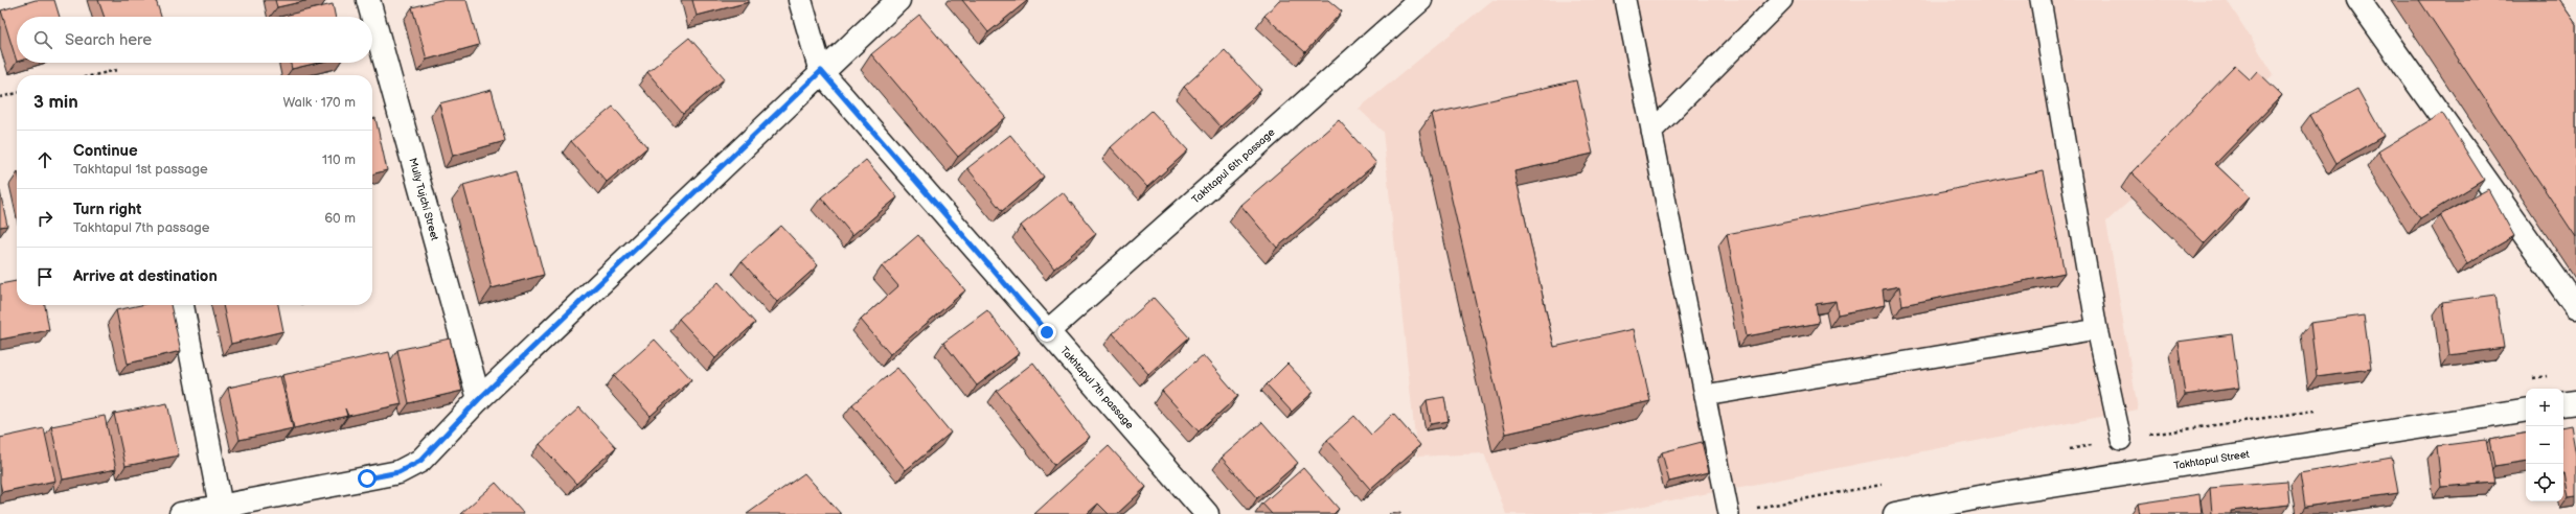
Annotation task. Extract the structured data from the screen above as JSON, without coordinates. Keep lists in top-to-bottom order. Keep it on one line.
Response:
{"streets":{"street":["Takhtapul 6th passage","Mully Tujchi Street","Takhtapul 7th passage","Takhtapul Street"]},"crossings":[["Takhtapul 6th passage","Takhtapul 7th passage"]],"page":{"search":"Search here","heading":["3 min","Walk · 170 m"],"list":[["Continue","Takhtapul 1st passage","110 m"],["Turn right","Takhtapul 7th passage","60 m"],"Arrive at destination"],"map_buttons":["+","−"]}}
